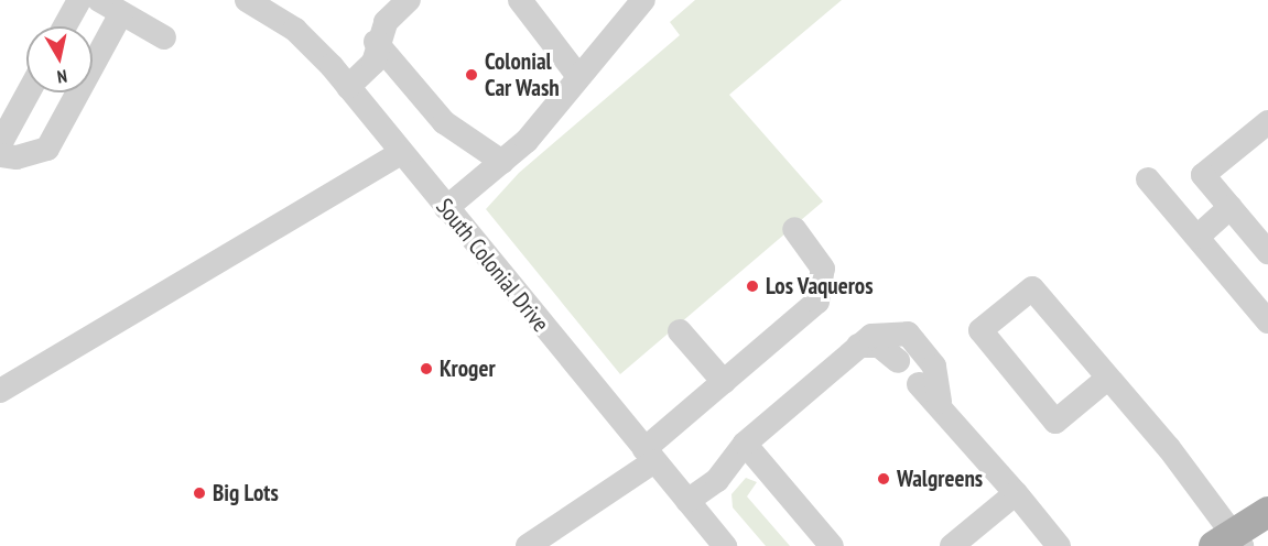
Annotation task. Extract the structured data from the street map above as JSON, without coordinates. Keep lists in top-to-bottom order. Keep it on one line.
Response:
{"streets":{"street":["South Colonial Drive"]},"places":["Colonial Car Wash","Los Vaqueros","Kroger","Walgreens","Big Lots"],"north":"bottom"}
